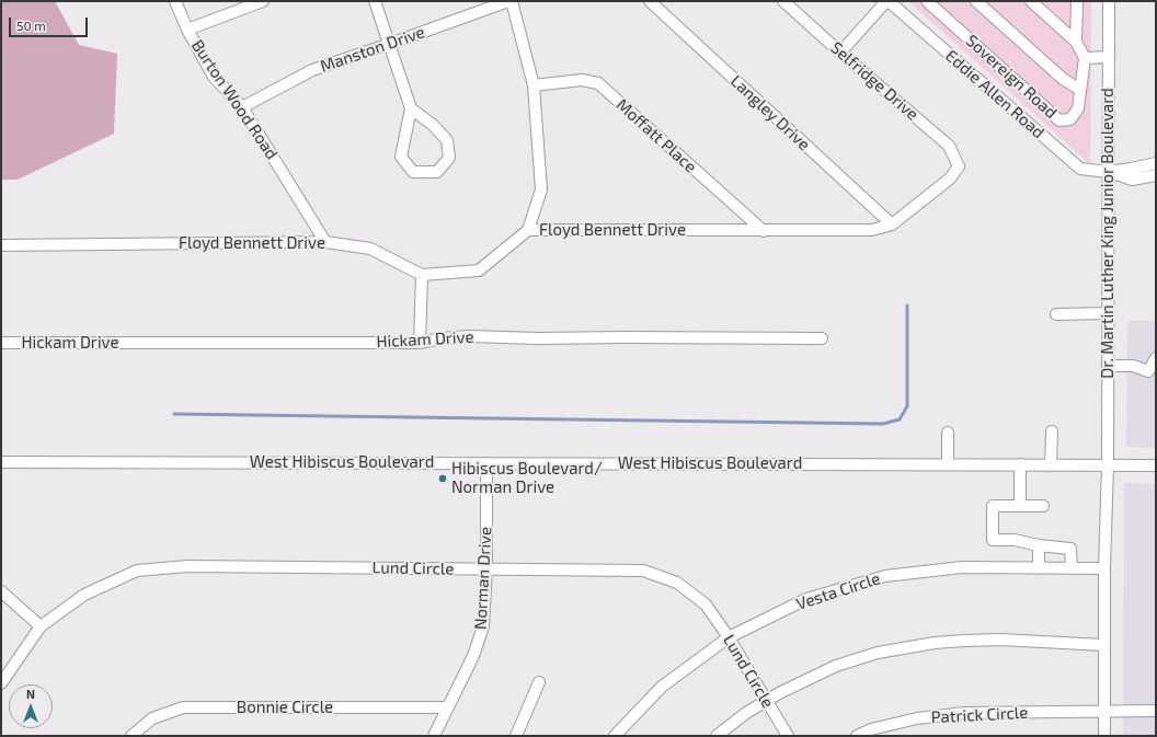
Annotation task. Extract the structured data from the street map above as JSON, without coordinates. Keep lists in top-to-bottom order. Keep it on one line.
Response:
{"streets":{"street":["Manston Drive","Sovereign Road","Selfridge Drive","Eddie Allen Road","Burton Wood Road","Langley Drive","Moffatt Place","Floyd Bennett Drive","Dr. Martin Luther King Junior Boulevard","Hickam Drive","West Hibiscus Boulevard","Lund Circle","Norman Drive","Vesta Circle","Bonnie Circle","Patrick Circle"]},"crossings":[["Manston Drive","Burton Wood Road"],["Selfridge Drive","Floyd Bennett Drive"],["Eddie Allen Road","Dr. Martin Luther King Junior Boulevard"],["Burton Wood Road","Floyd Bennett Drive"],["Langley Drive","Floyd Bennett Drive"],["Moffatt Place","Floyd Bennett Drive"],["Dr. Martin Luther King Junior Boulevard","West Hibiscus Boulevard"],["Dr. Martin Luther King Junior Boulevard","Vesta Circle"],["Dr. Martin Luther King Junior Boulevard","Patrick Circle"],["West Hibiscus Boulevard","Norman Drive"],["Lund Circle","Norman Drive"],["Lund Circle","Vesta Circle"],["Norman Drive","Bonnie Circle"]],"places":["Hibiscus Boulevard/ Norman Drive"],"scale_bar":"50 m","north":"top"}
